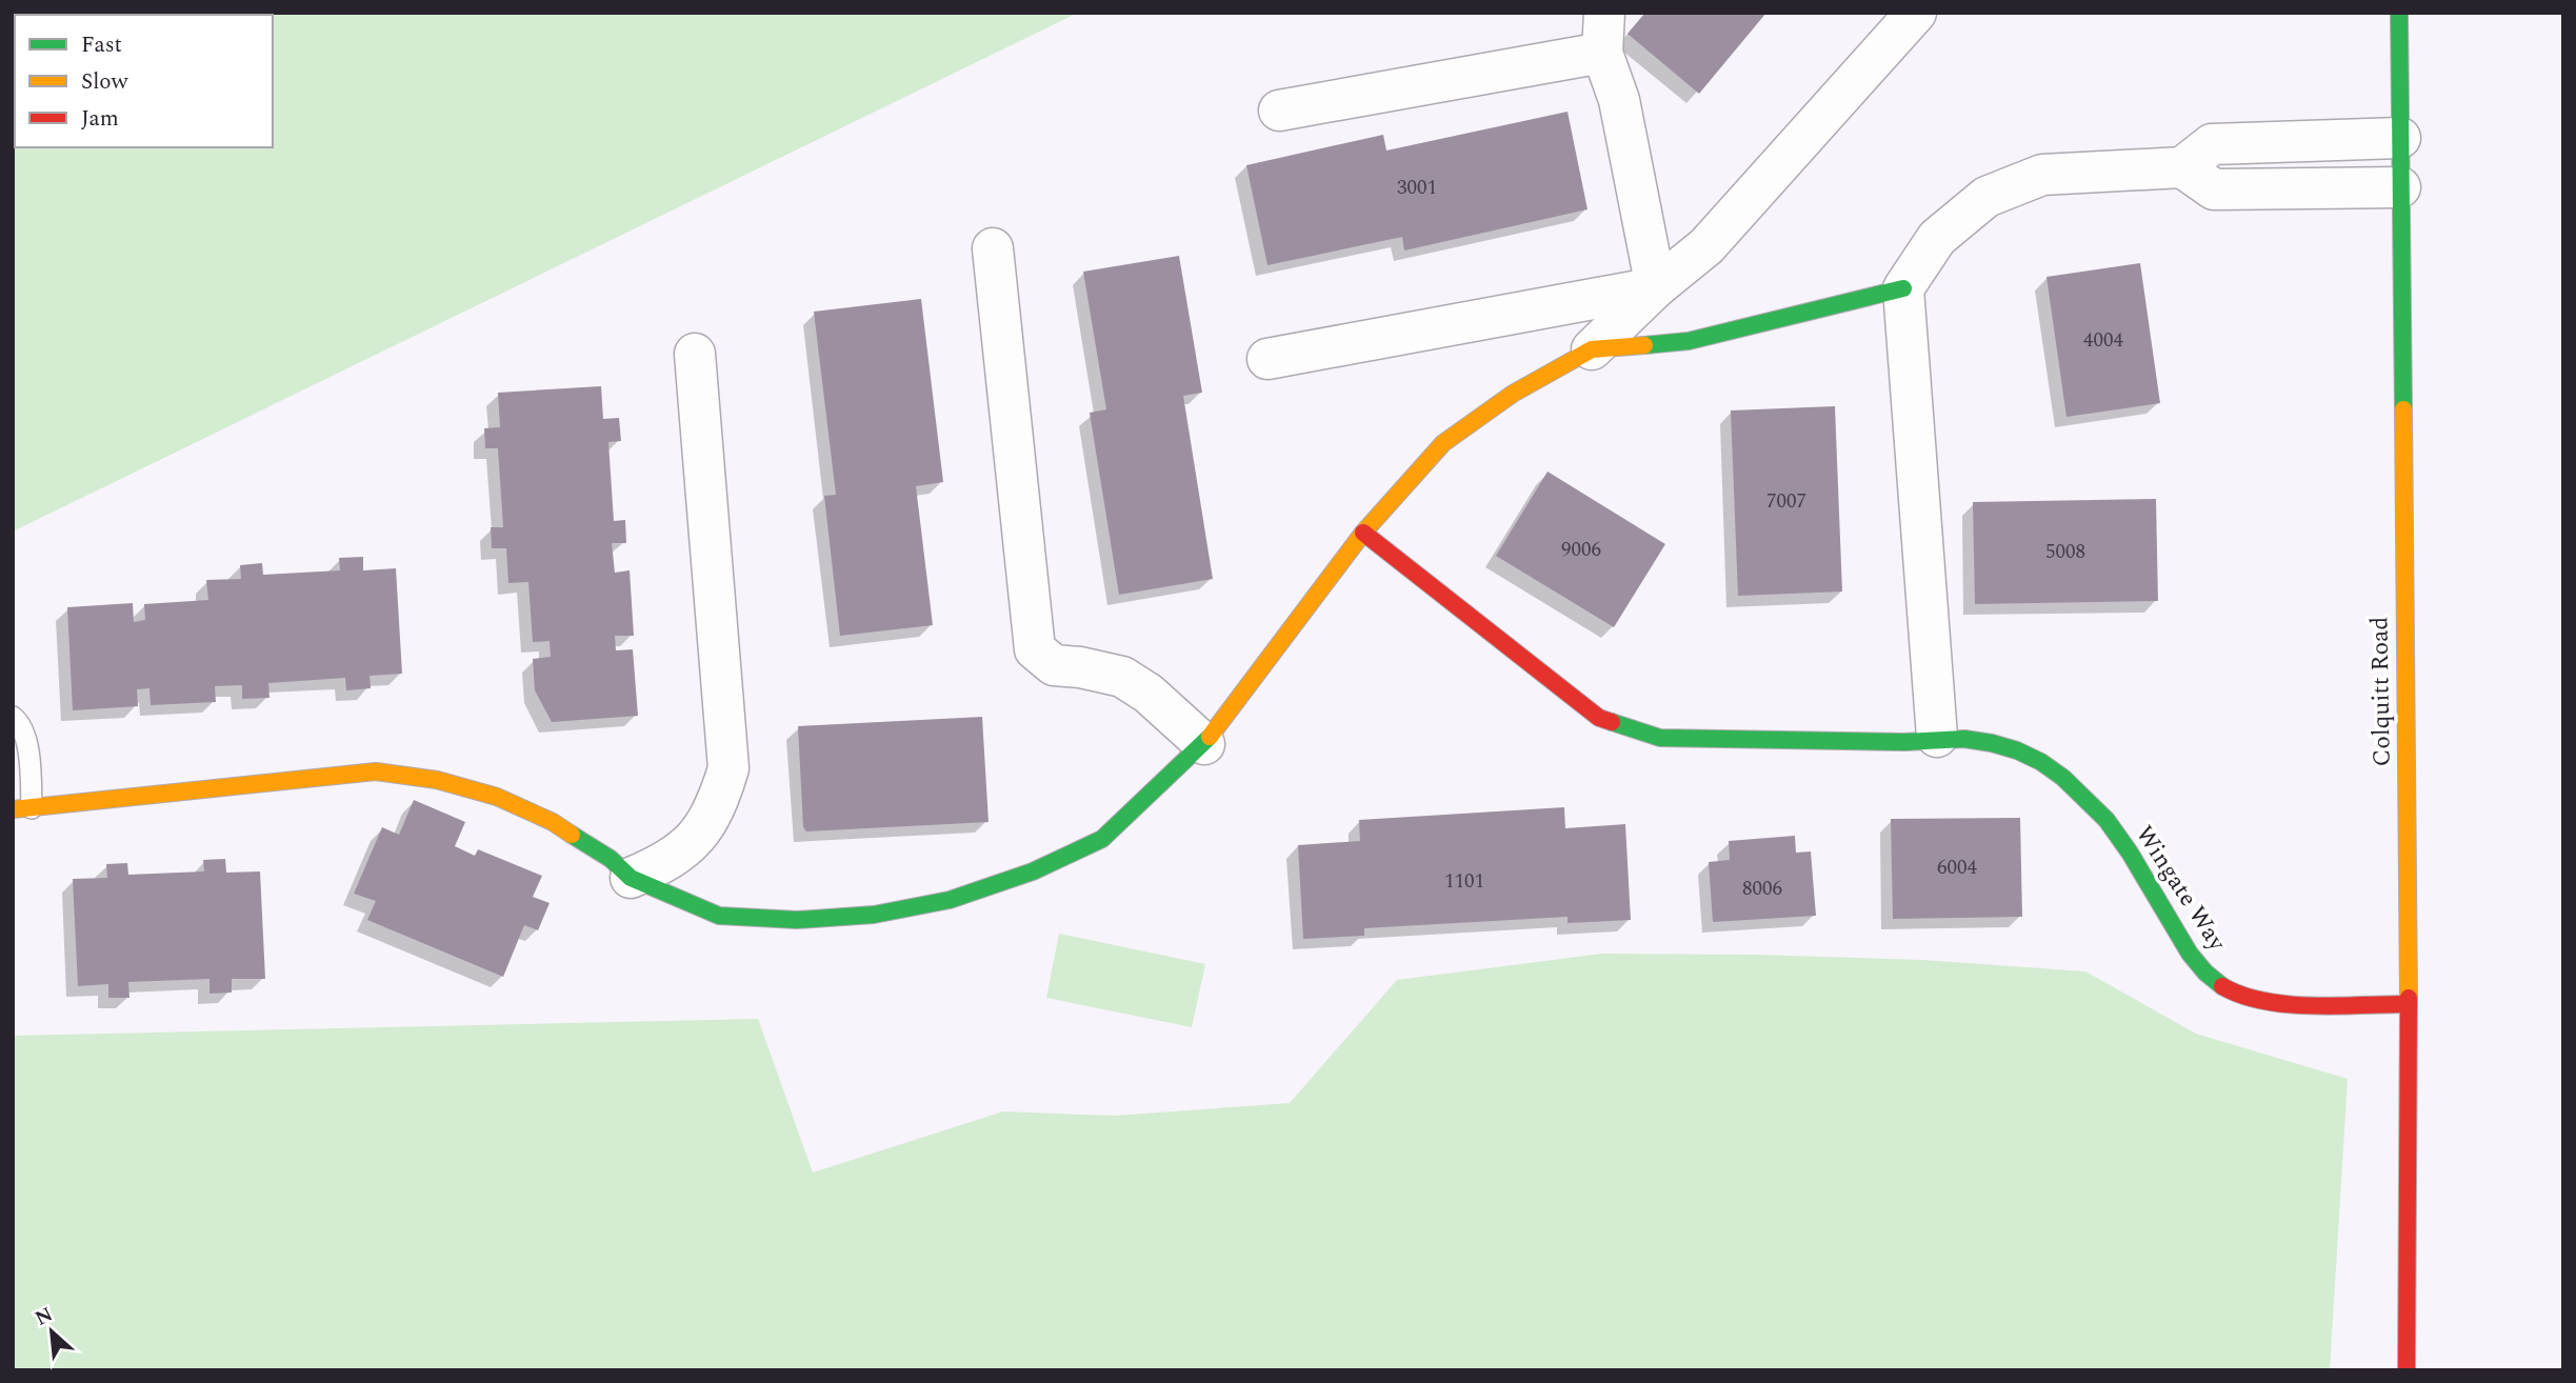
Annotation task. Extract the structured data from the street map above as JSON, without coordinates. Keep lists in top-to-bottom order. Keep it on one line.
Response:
{"streets":{"street":["Colquitt Road","Wingate Way"]},"crossings":[["Colquitt Road","Wingate Way"]],"house_numbers":["3001","4004","7007","9006","5008","6004","1101","8006"],"legend":["Fast","Slow","Jam"],"north":"top left"}
